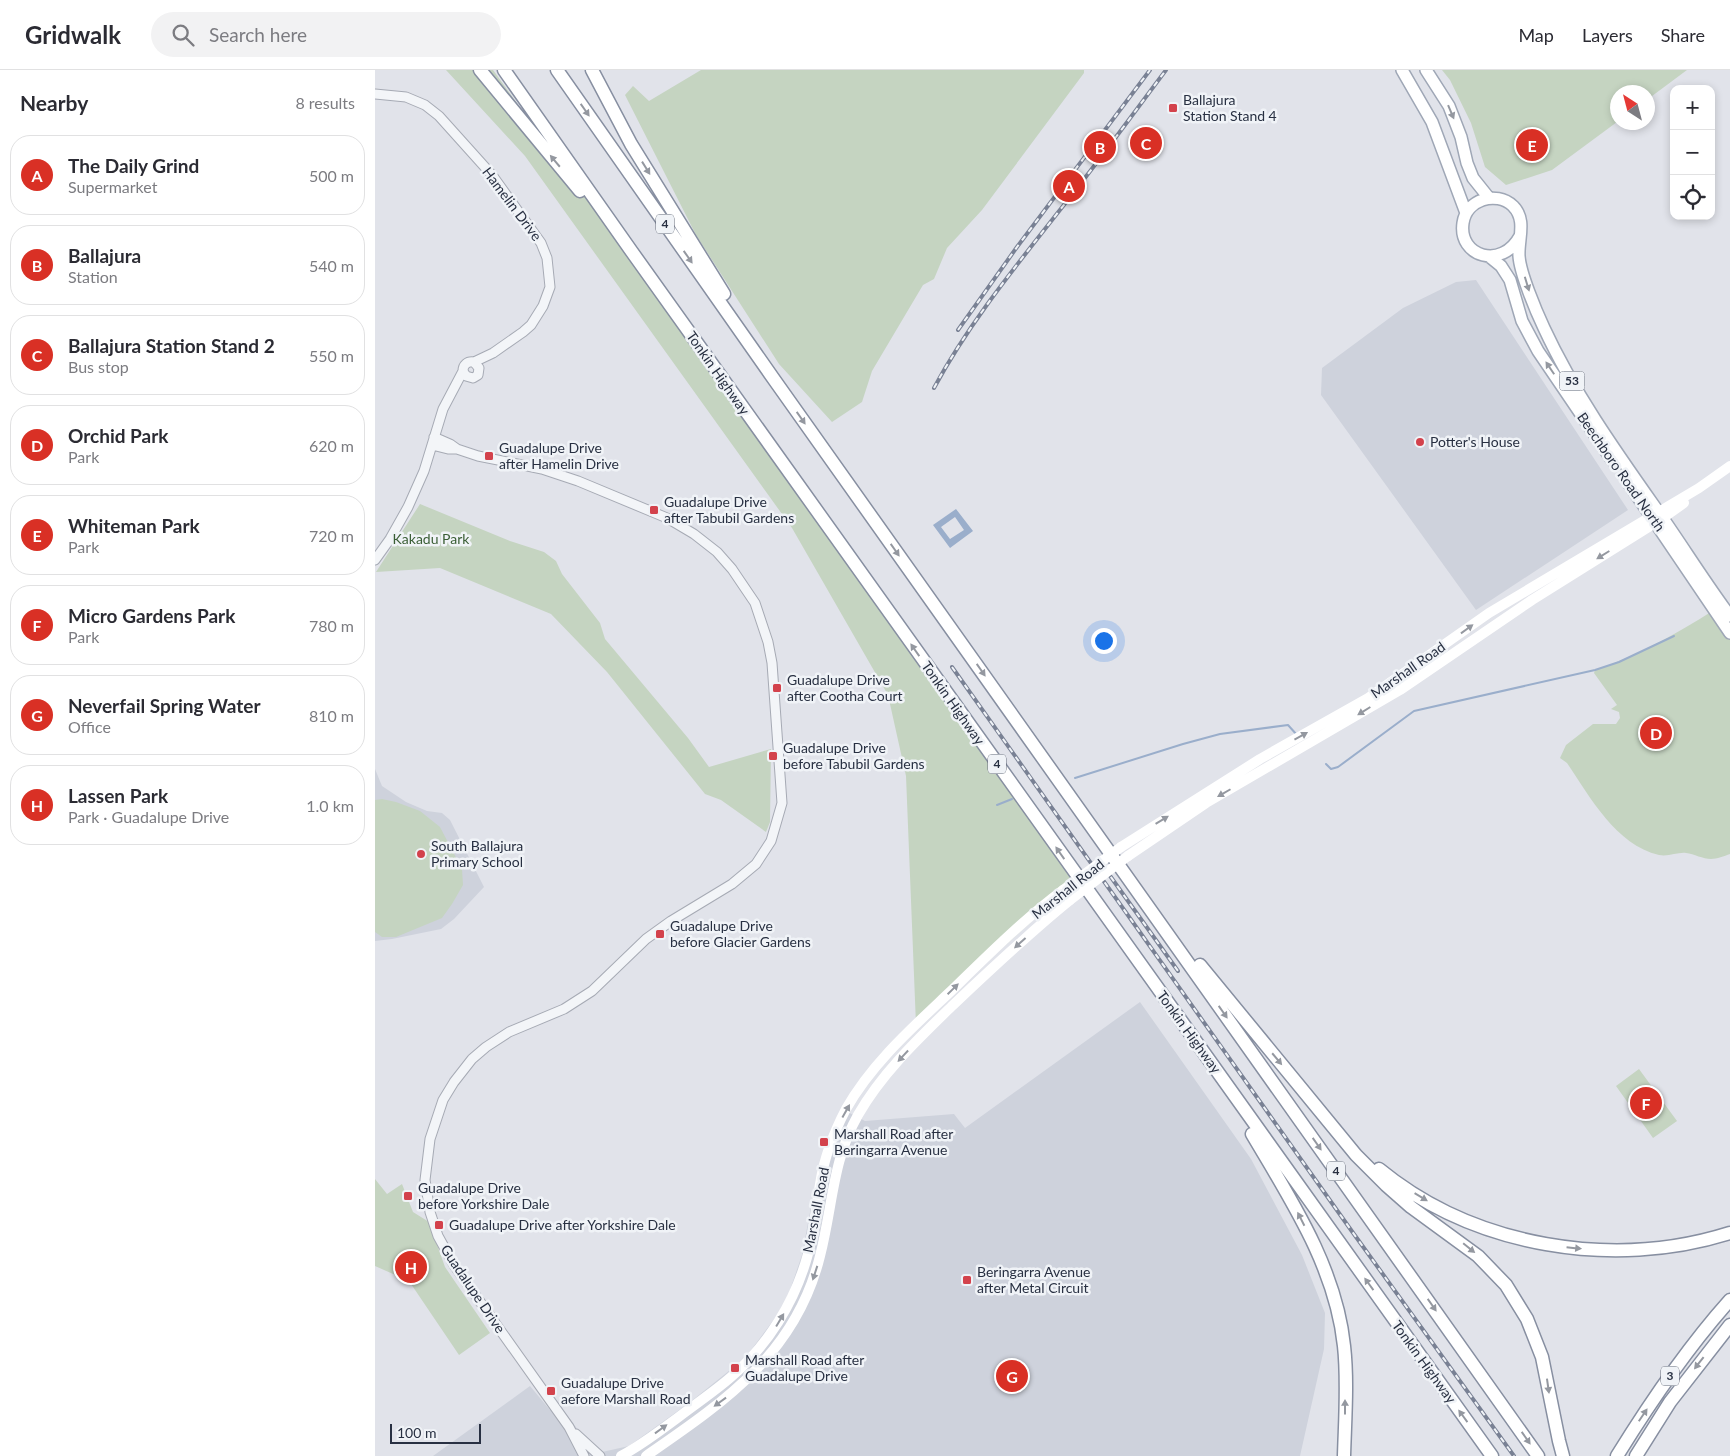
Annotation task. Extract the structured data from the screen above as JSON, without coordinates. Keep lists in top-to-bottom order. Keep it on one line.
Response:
{"streets":{"highway":["4","Tonkin Highway","3"],"main road":["53","Beechboro Road North","Marshall Road"],"street":["Hamelin Drive","Guadalupe Drive"]},"crossings":[["53","Beechboro Road North"],["Beechboro Road North","Marshall Road"]],"parks":["Kakadu Park"],"places":{"transit":["Ballajura Station Stand 4","Guadalupe Drive after Hamelin Drive","Guadalupe Drive after Tabubil Gardens","Guadalupe Drive after Cootha Court","Guadalupe Drive before Tabubil Gardens","Guadalupe Drive before Glacier Gardens","Marshall Road after Beringarra Avenue","Guadalupe Drive before Yorkshire Dale","Guadalupe Drive after Yorkshire Dale","Beringarra Avenue after Metal Circuit","Marshall Road after Guadalupe Drive","Guadalupe Drive aefore Marshall Road"],"other":["Potter's House","South Ballajura Primary School"]},"scale_bar":"100 m","north":"top left","page":{"header":"Gridwalk","search":"Search here","nav":["Map","Layers","Share"],"heading":["Nearby","8 results"],"map_buttons":["+","−"],"pins":["C","E","B","A","D","F","H","G"],"list":[{"mark":"A","name":"The Daily Grind","note":"Supermarket","value":"500 m"},{"mark":"B","name":"Ballajura","note":"Station","value":"540 m"},{"mark":"C","name":"Ballajura Station Stand 2","note":"Bus stop","value":"550 m"},{"mark":"D","name":"Orchid Park","note":"Park","value":"620 m"},{"mark":"E","name":"Whiteman Park","note":"Park","value":"720 m"},{"mark":"F","name":"Micro Gardens Park","note":"Park","value":"780 m"},{"mark":"G","name":"Neverfail Spring Water","note":"Office","value":"810 m"},{"mark":"H","name":"Lassen Park","note":"Park · Guadalupe Drive","value":"1.0 km"}],"scale":"100 m"}}
